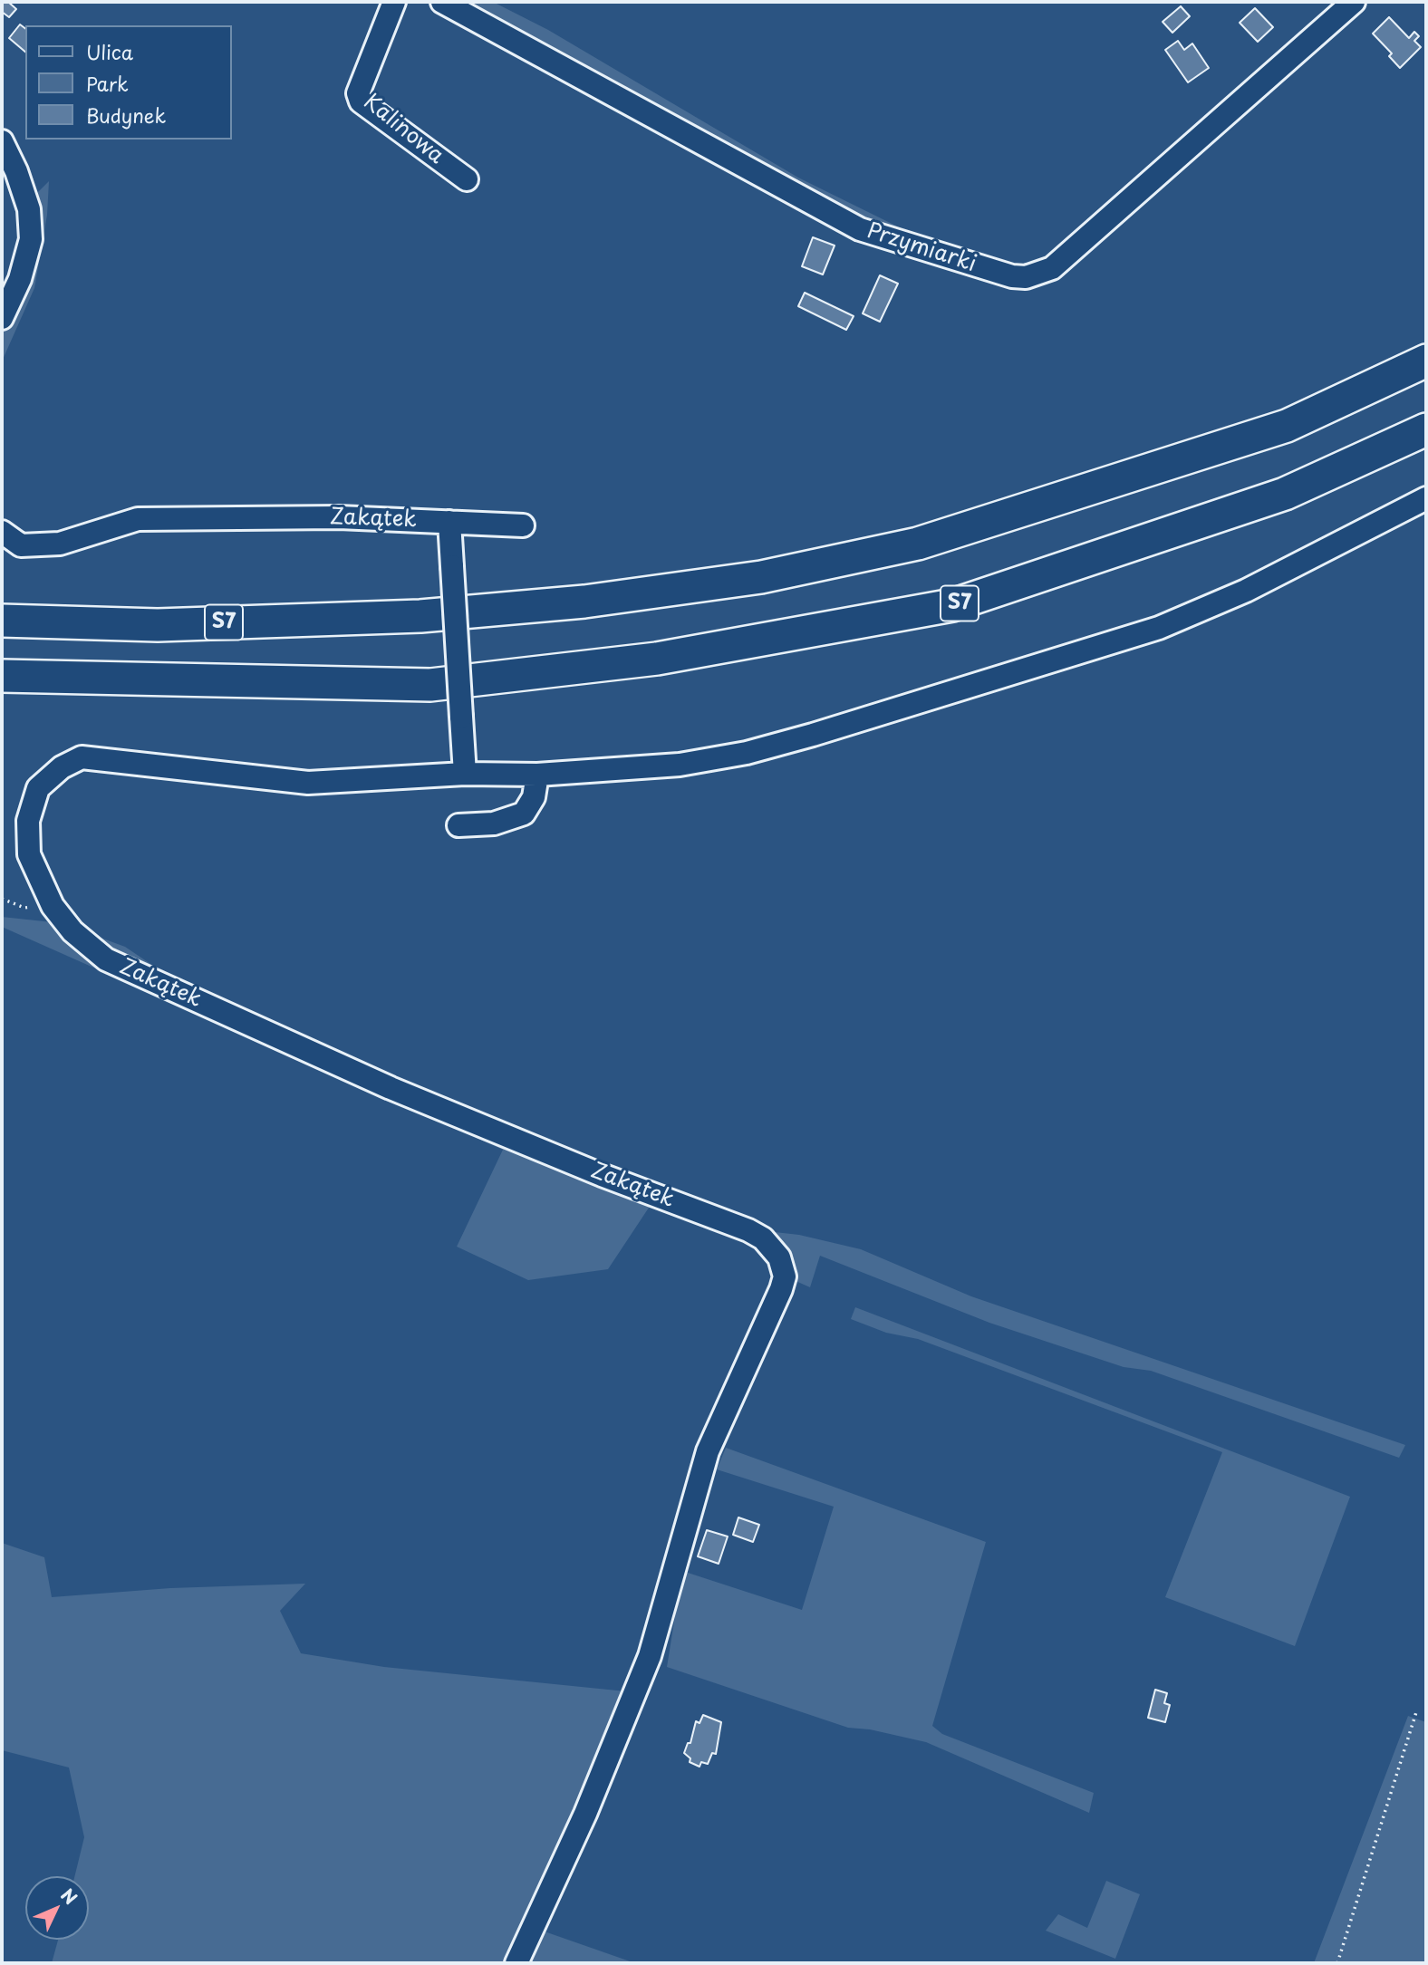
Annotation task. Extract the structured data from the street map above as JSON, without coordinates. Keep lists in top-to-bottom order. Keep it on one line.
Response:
{"streets":{"highway":["S7"],"street":["Kalinowa","Przymiarki","Zakątek"]},"legend":["Ulica","Park","Budynek"],"north":"top right"}
